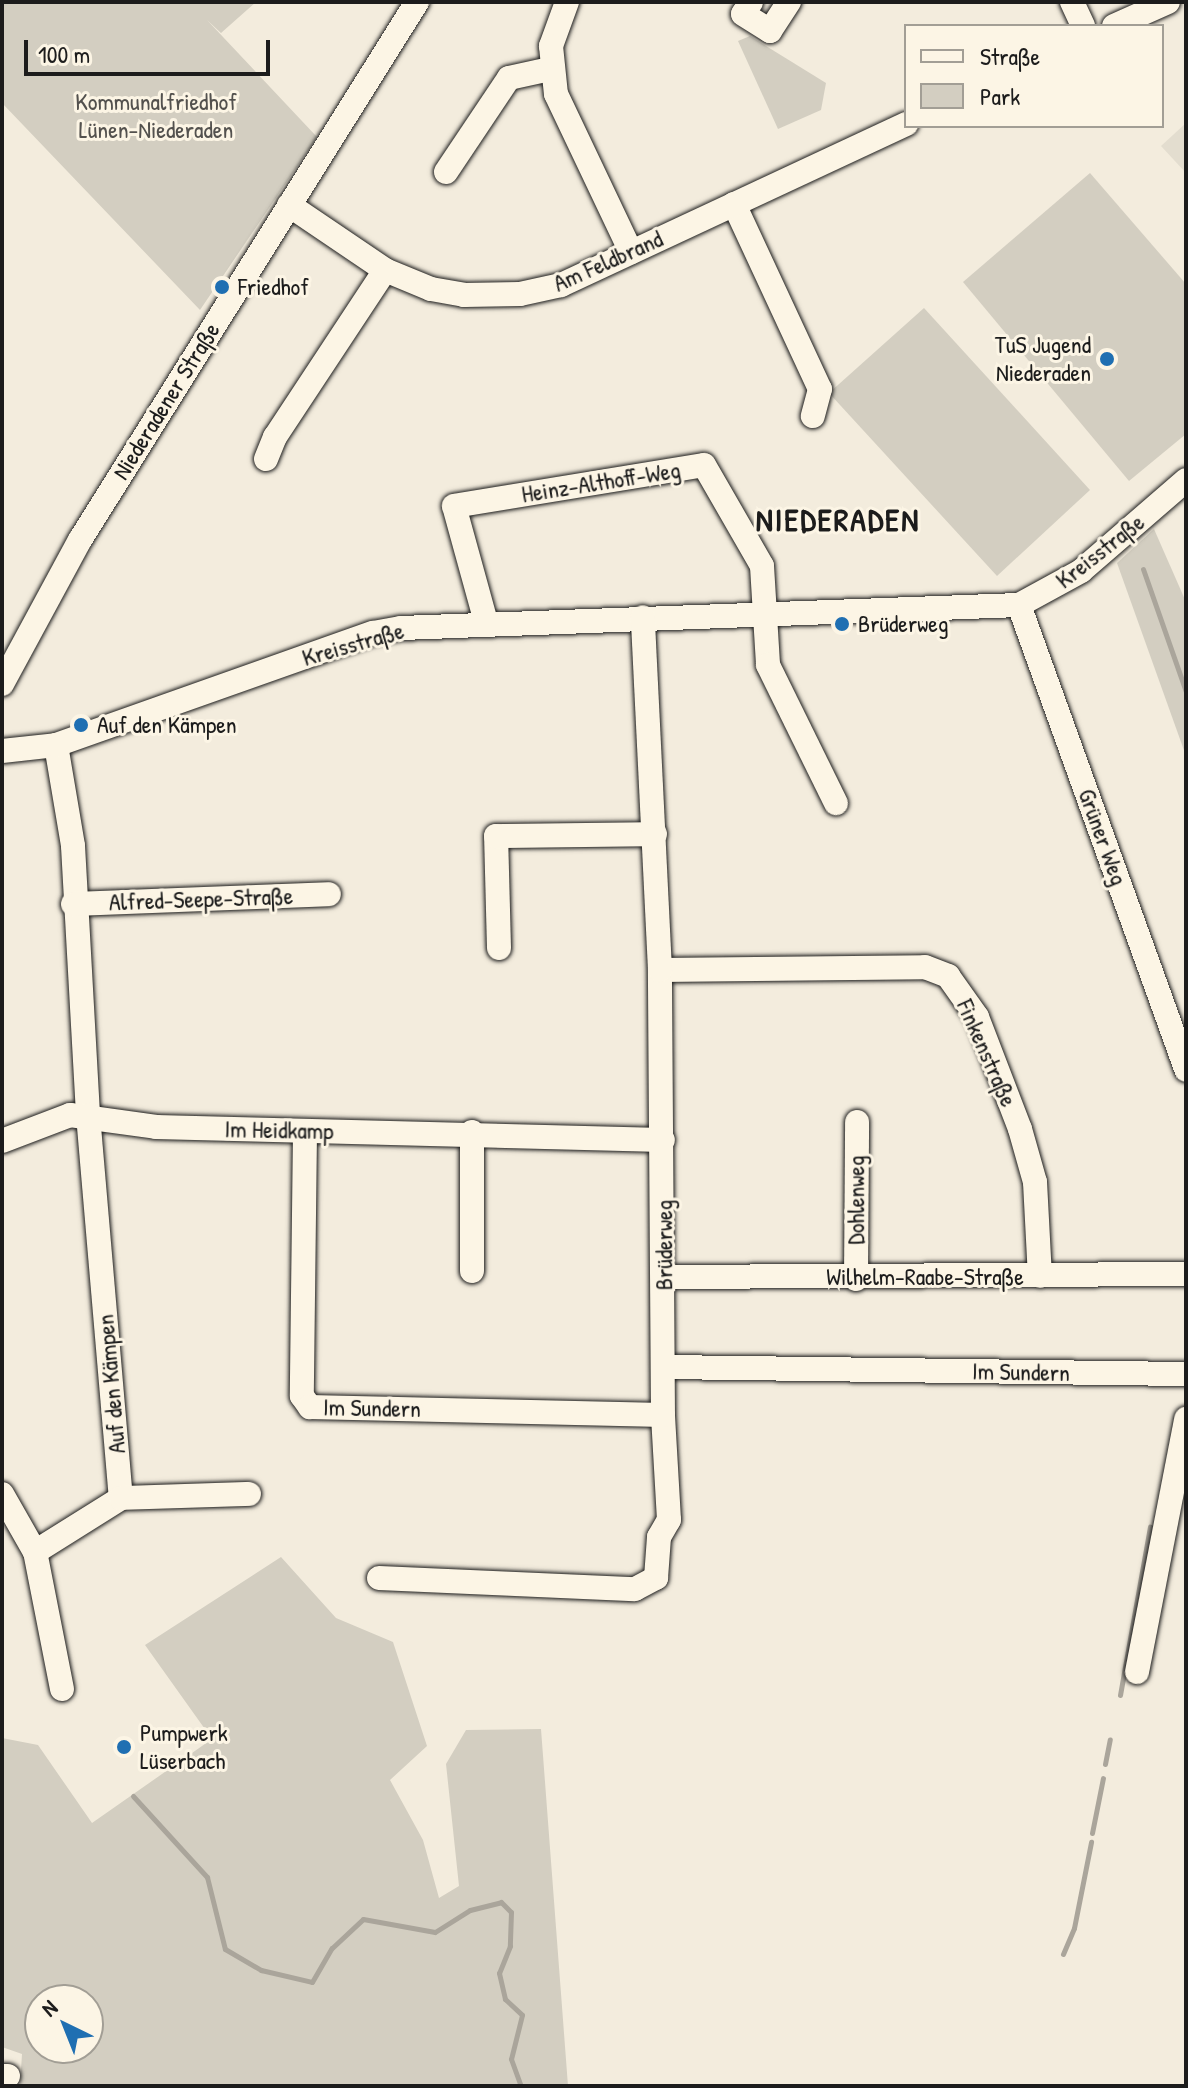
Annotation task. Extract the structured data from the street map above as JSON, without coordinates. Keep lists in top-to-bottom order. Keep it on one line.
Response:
{"streets":{"street":["Am Feldbrand","Niederadener Straße","Heinz-Althoff-Weg","Kreisstraße","Grüner Weg","Alfred-Seepe-Straße","Finkenstraße","Im Heidkamp","Dohlenweg","Brüderweg","Wilhelm-Raabe-Straße","Im Sundern","Auf den Kämpen"]},"crossings":[["Am Feldbrand","Niederadener Straße"],["Heinz-Althoff-Weg","Kreisstraße"],["Kreisstraße","Grüner Weg"],["Kreisstraße","Brüderweg"],["Kreisstraße","Auf den Kämpen"],["Alfred-Seepe-Straße","Auf den Kämpen"],["Finkenstraße","Brüderweg"],["Finkenstraße","Wilhelm-Raabe-Straße"],["Im Heidkamp","Brüderweg"],["Im Heidkamp","Im Sundern"],["Im Heidkamp","Auf den Kämpen"],["Dohlenweg","Wilhelm-Raabe-Straße"],["Brüderweg","Wilhelm-Raabe-Straße"],["Brüderweg","Im Sundern"]],"districts":["NIEDERADEN"],"parks":["Kommunalfriedhof Lünen-Niederaden"],"places":["Friedhof","TuS Jugend Niederaden","Brüderweg","Auf den Kämpen","Pumpwerk Lüserbach"],"legend":["Straße","Park"],"scale_bar":"100 m","north":"top left"}
